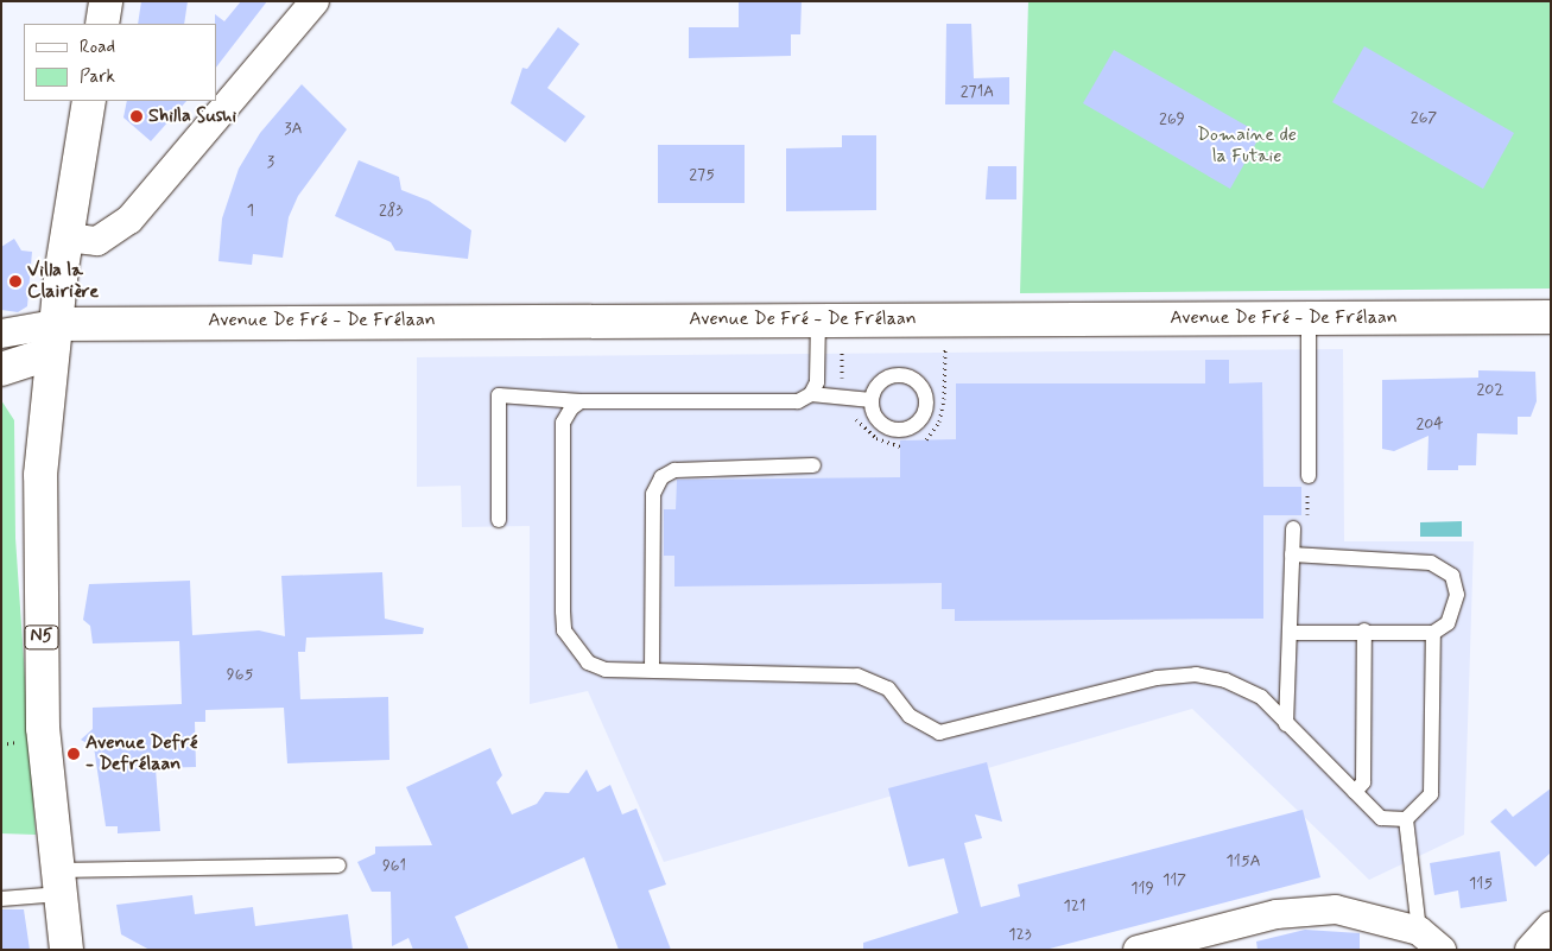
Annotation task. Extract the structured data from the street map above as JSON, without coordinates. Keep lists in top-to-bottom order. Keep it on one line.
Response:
{"streets":{"main road":["Avenue De Fré - De Frélaan","N5"]},"crossings":[["Avenue De Fré - De Frélaan","N5"]],"parks":["Domaine de la Futaie"],"places":["Shilla Sushi","Villa la Clairière","Avenue Defré - Defrélaan"],"house_numbers":["271A","267","269","3A","3","275","1","283","202","204","965","115A","961","117","115","119","121","123"],"legend":["Road","Park"]}
